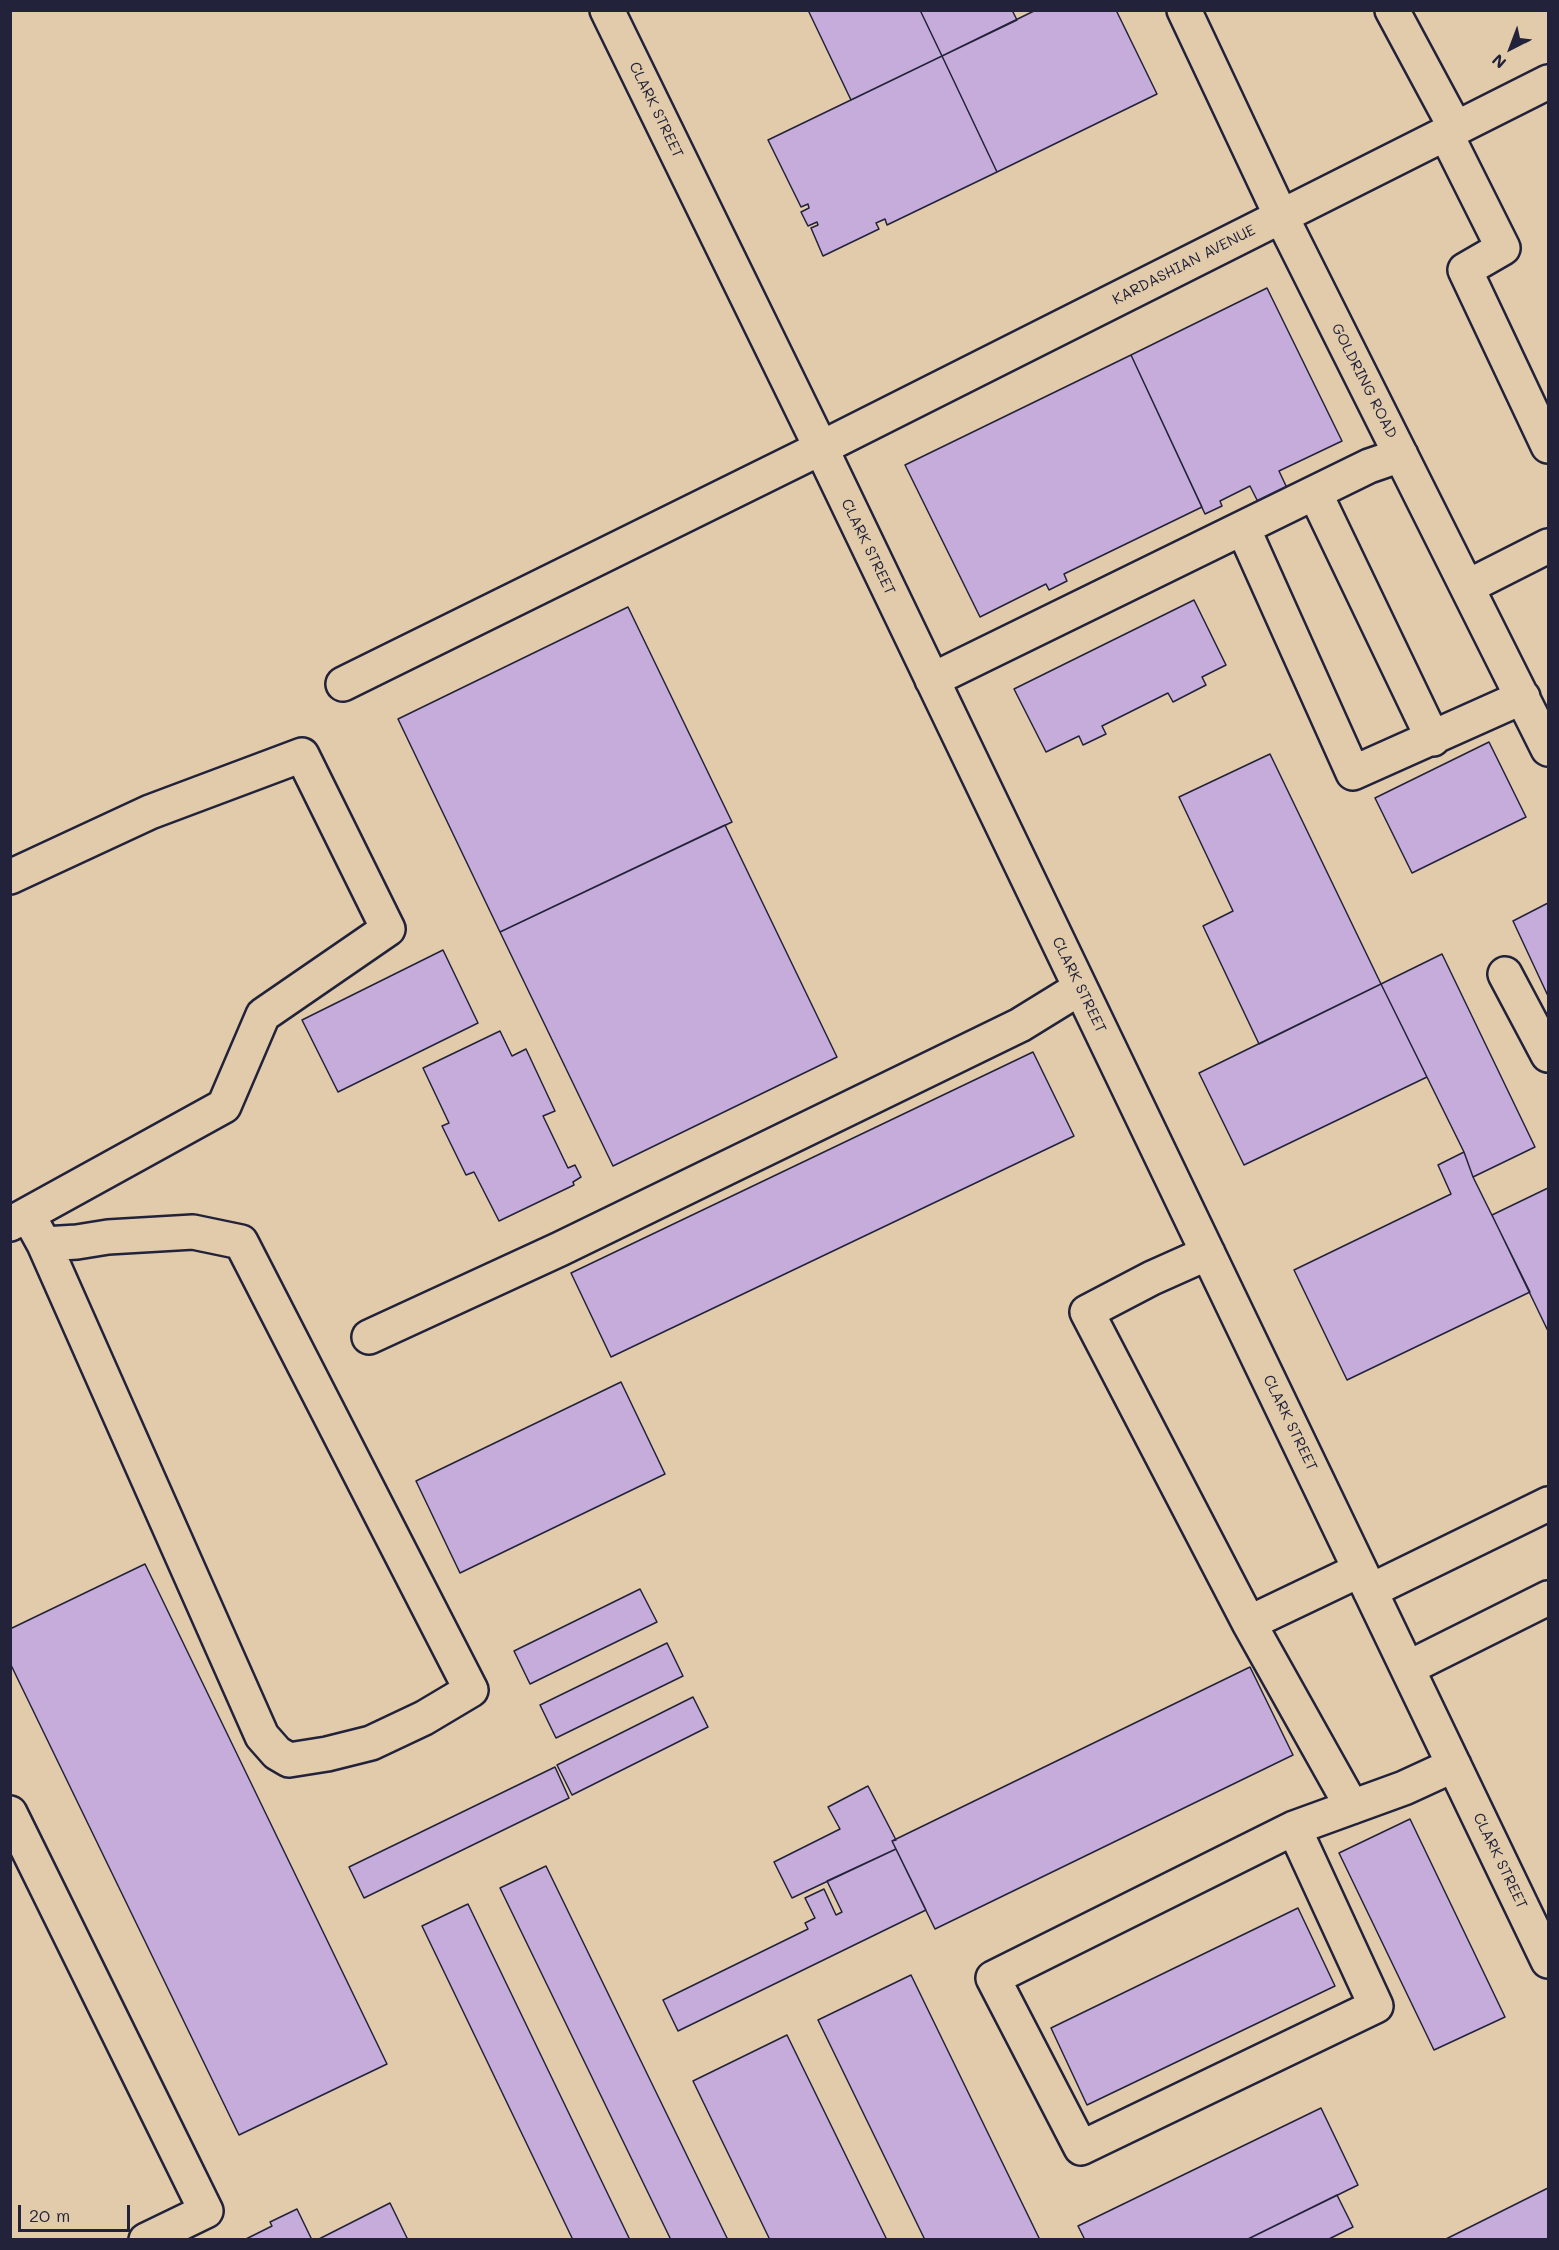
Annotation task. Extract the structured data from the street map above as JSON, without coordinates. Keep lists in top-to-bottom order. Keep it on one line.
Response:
{"streets":{"street":["CLARK STREET","KARDASHIAN AVENUE","GOLDRING ROAD"]},"crossings":[["CLARK STREET","KARDASHIAN AVENUE"],["KARDASHIAN AVENUE","GOLDRING ROAD"]],"scale_bar":"20 m","north":"bottom left"}
